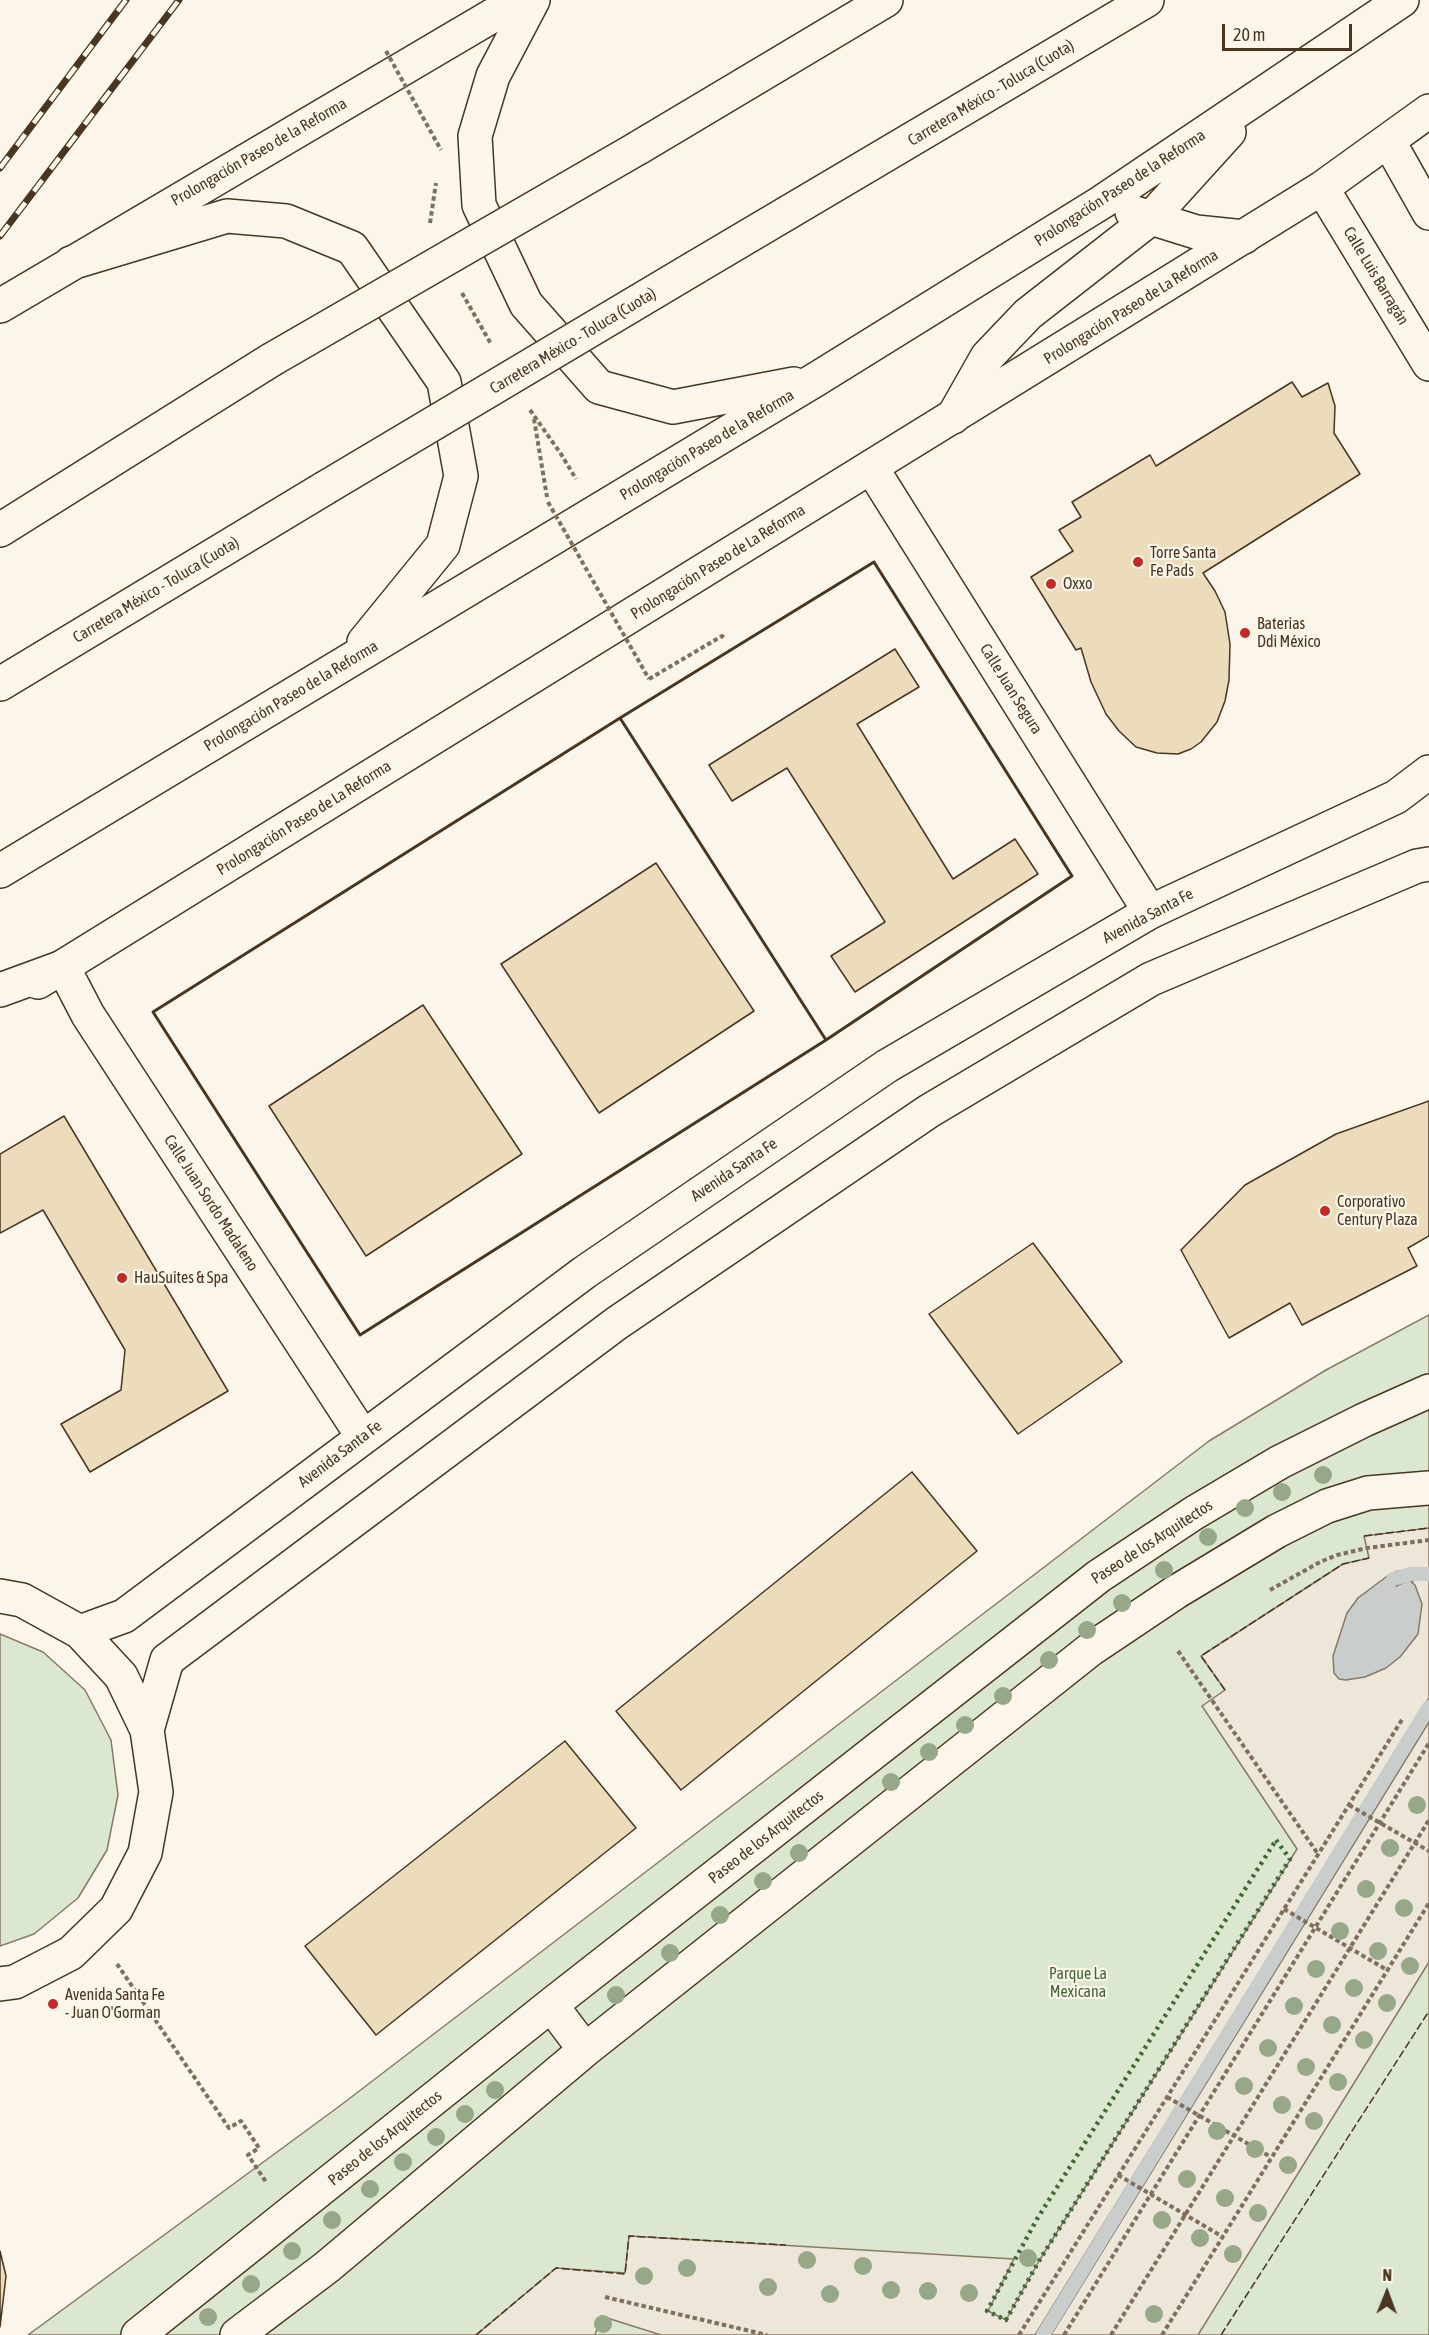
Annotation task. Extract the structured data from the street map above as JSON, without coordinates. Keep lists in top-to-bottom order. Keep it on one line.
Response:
{"streets":{"main road":["Carretera México - Toluca (Cuota)","Prolongación Paseo de la Reforma","Calle Luis Barragán","Prolongación Paseo de La Reforma","Calle Juan Segura","Avenida Santa Fe","Calle Juan Sordo Madaleno","Paseo de los Arquitectos"]},"crossings":[["Calle Luis Barragán","Prolongación Paseo de La Reforma"],["Prolongación Paseo de La Reforma","Calle Juan Segura"],["Prolongación Paseo de La Reforma","Calle Juan Sordo Madaleno"],["Calle Juan Segura","Avenida Santa Fe"],["Avenida Santa Fe","Calle Juan Sordo Madaleno"]],"parks":["Parque La Mexicana"],"places":["Torre Santa Fe Pads","Oxxo","Baterias Ddi México","Corporativo Century Plaza","HauSuites & Spa","Avenida Santa Fe - Juan O'Gorman"],"scale_bar":"20 m","north":"top"}
